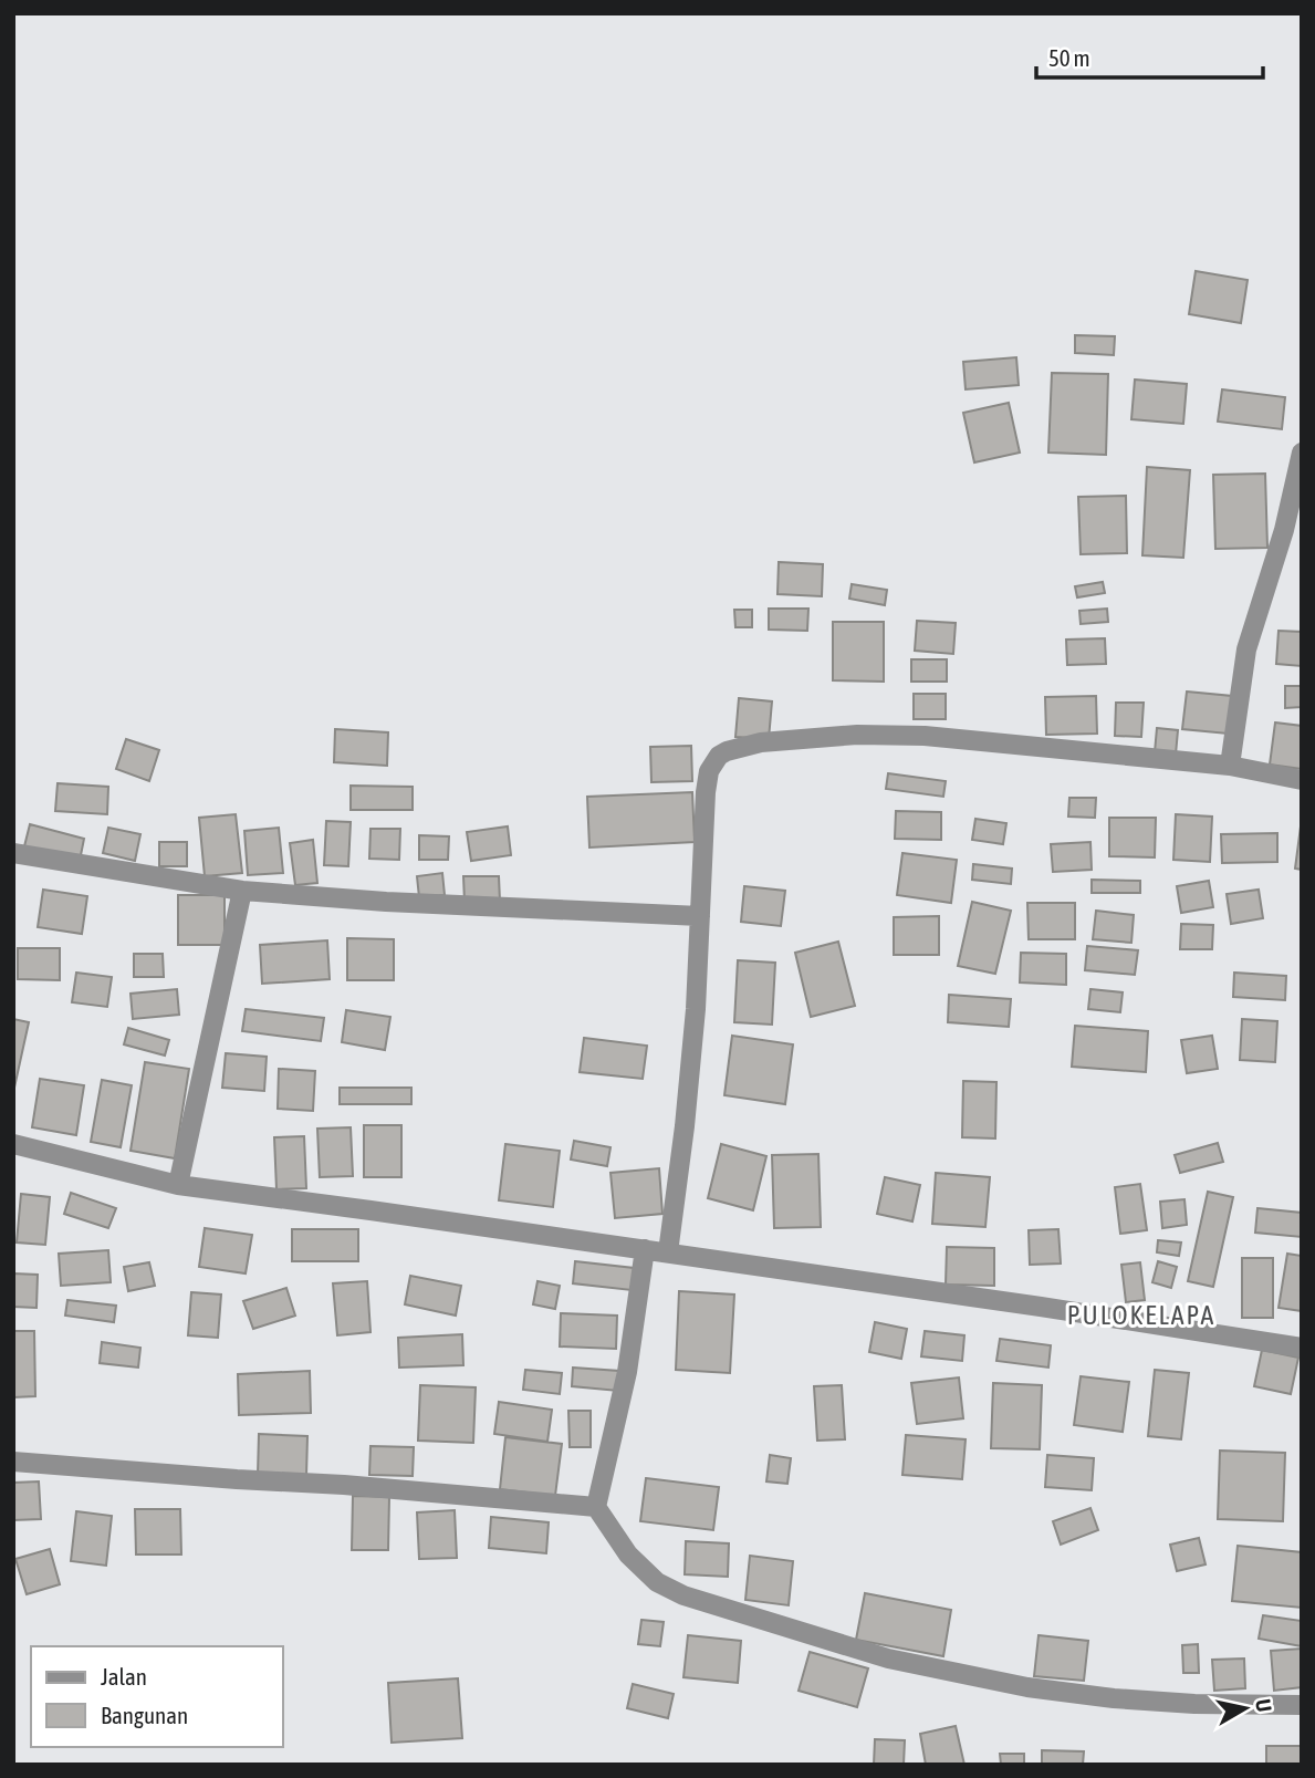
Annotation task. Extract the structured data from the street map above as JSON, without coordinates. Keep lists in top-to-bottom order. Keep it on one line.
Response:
{"districts":["PULOKELAPA"],"legend":["Jalan","Bangunan"],"scale_bar":"50 m","north":"right"}
